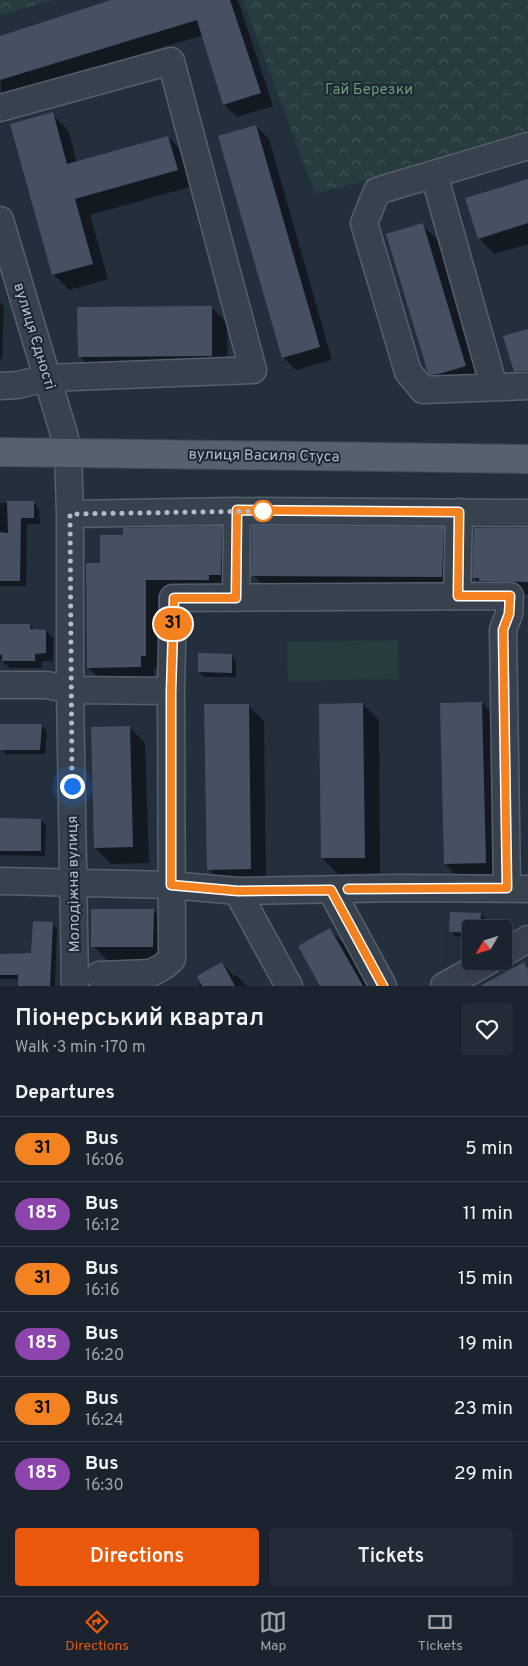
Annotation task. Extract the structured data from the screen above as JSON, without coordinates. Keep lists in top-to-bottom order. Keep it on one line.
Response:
{"streets":{"main road":["вулиця Василя Стуса"],"street":["вулиця Єдності","Молодіжна вулиця"]},"crossings":[["вулиця Єдності","вулиця Василя Стуса"],["вулиця Єдності","Молодіжна вулиця"],["вулиця Василя Стуса","Молодіжна вулиця"]],"parks":["Гай Березки"],"lines":["bus line 31"],"north":"bottom left","page":{"on_map":"31","heading":[["Піонерський квартал","Walk · 3 min · 170 m"],"Departures"],"list":[{"mark":"31","name":"Bus","note":"16:06","value":"5 min"},{"mark":"185","name":"Bus","note":"16:12","value":"11 min"},{"mark":"31","name":"Bus","note":"16:16","value":"15 min"},{"mark":"185","name":"Bus","note":"16:20","value":"19 min"},{"mark":"31","name":"Bus","note":"16:24","value":"23 min"},{"mark":"185","name":"Bus","note":"16:30","value":"29 min"}],"buttons":["Directions","Tickets"],"tabs":["Directions","Map","Tickets"]}}
